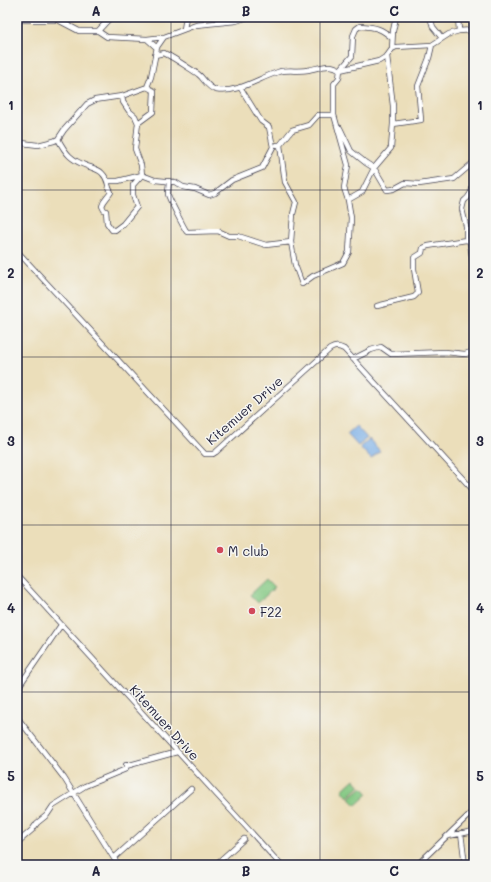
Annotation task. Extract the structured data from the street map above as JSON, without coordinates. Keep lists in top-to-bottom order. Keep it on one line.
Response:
{"streets":{"street":["Kitemuer Drive"]},"places":["M club","F22"],"grid":{"columns":["A","B","C"],"rows":["1","2","3","4","5"]}}
